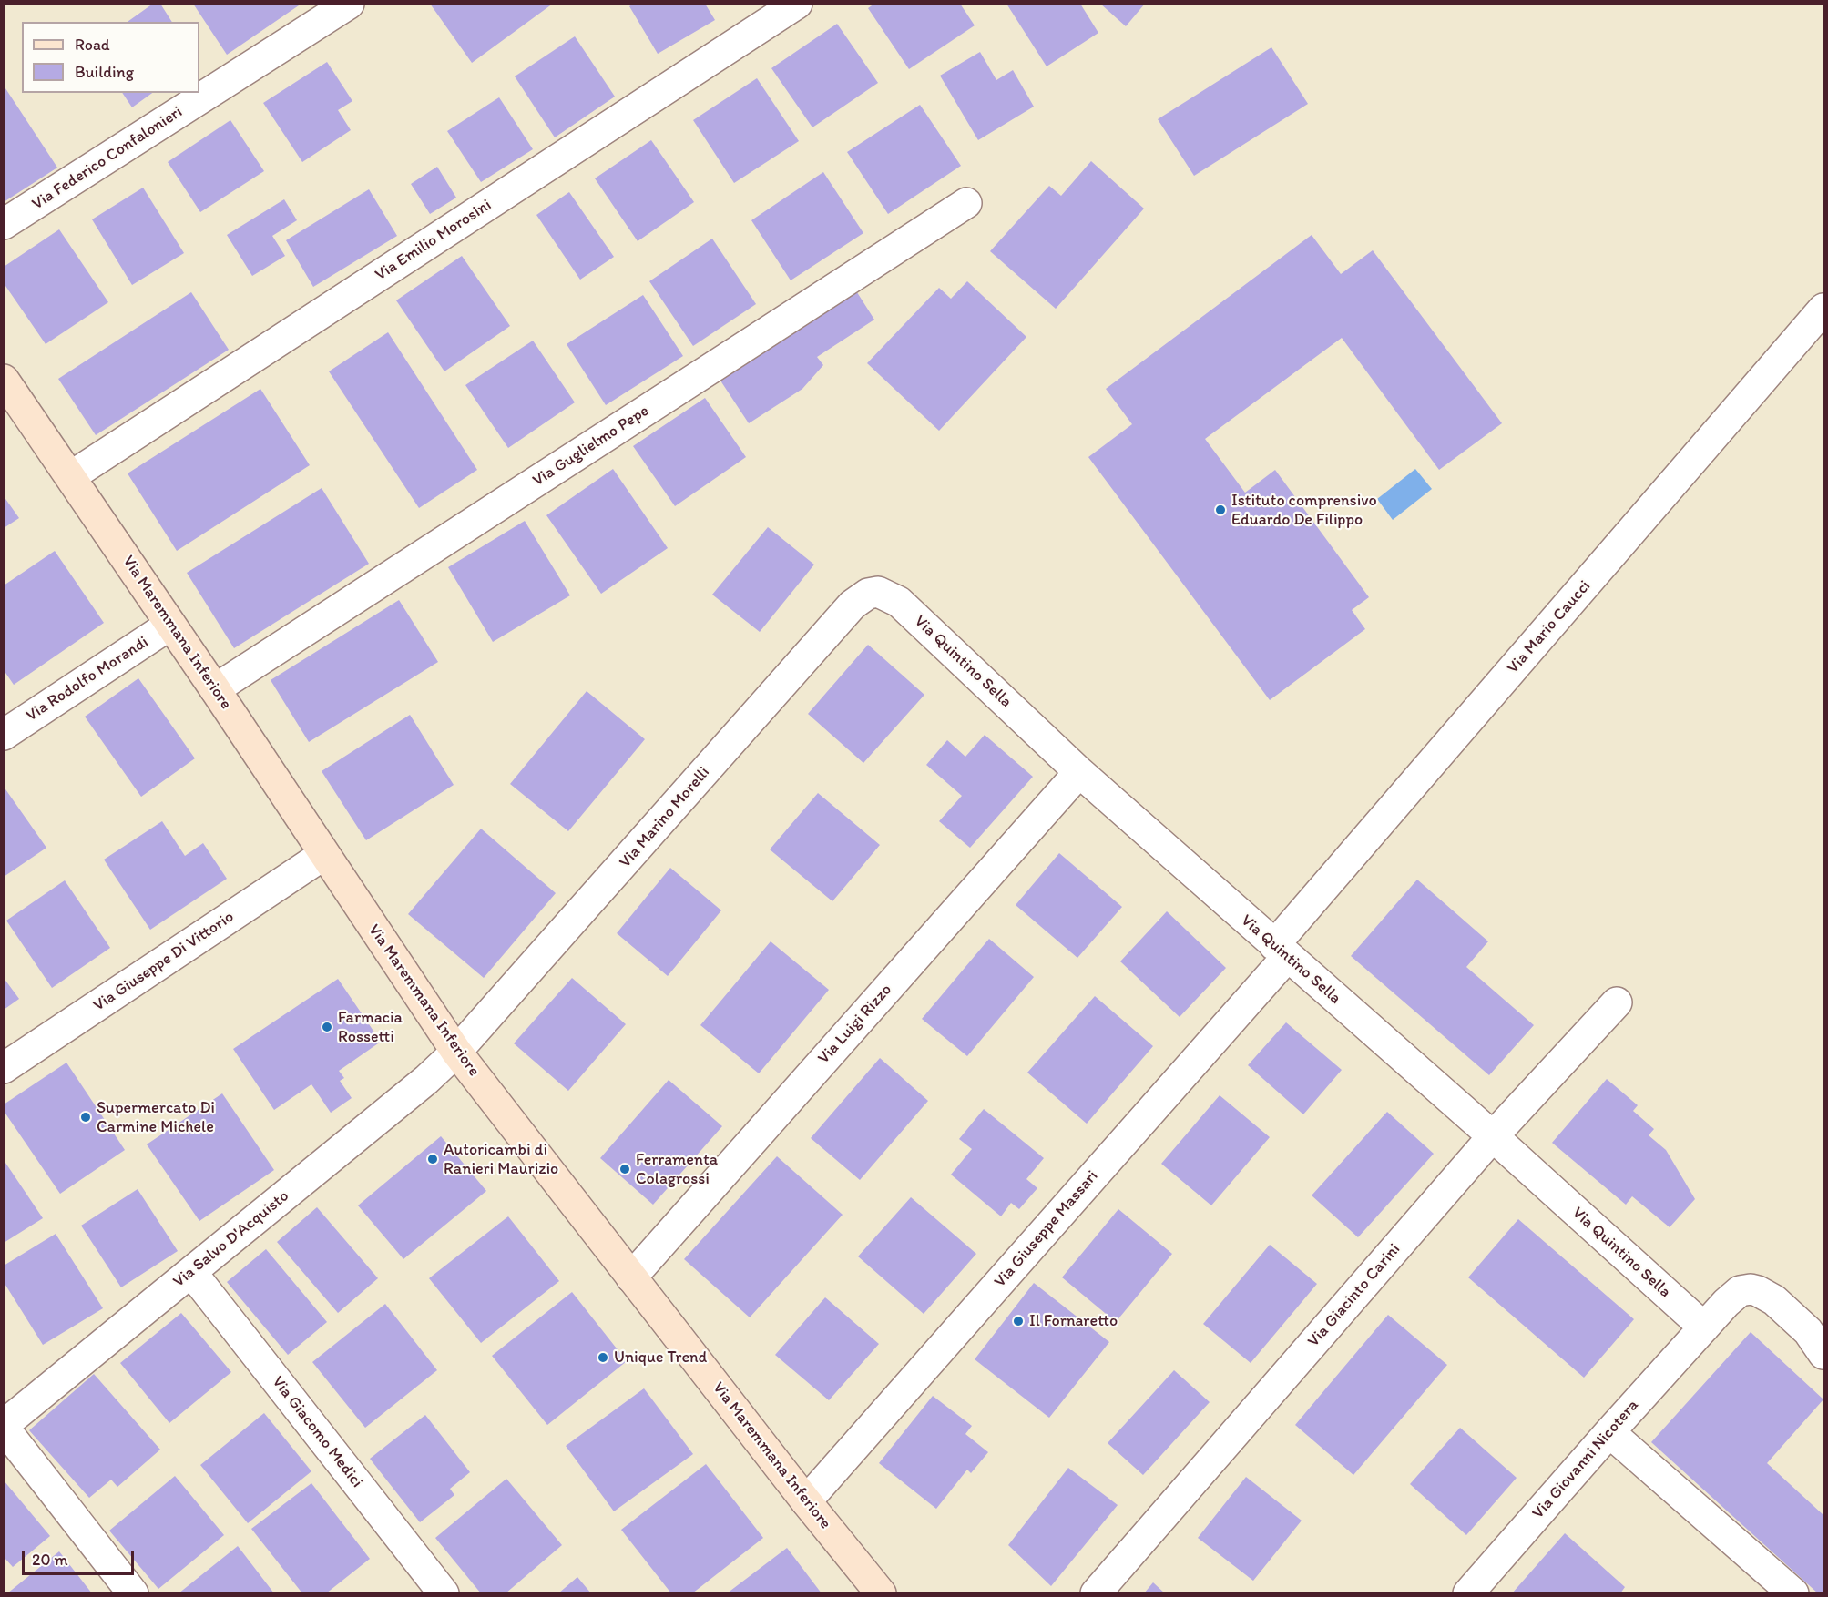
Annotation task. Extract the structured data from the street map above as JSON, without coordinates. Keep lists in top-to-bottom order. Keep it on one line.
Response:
{"streets":{"main road":["Via Maremmana Inferiore"],"street":["Via Federico Confalonieri","Via Emilio Morosini","Via Guglielmo Pepe","Via Mario Caucci","Via Quintino Sella","Via Rodolfo Morandi","Via Marino Morelli","Via Giuseppe Di Vittorio","Via Luigi Rizzo","Via Giuseppe Massari","Via Salvo D'Acquisto","Via Giacinto Carini","Via Giacomo Medici","Via Giovanni Nicotera"]},"crossings":[["Via Emilio Morosini","Via Maremmana Inferiore"],["Via Guglielmo Pepe","Via Maremmana Inferiore"],["Via Mario Caucci","Via Quintino Sella"],["Via Mario Caucci","Via Giuseppe Massari"],["Via Maremmana Inferiore","Via Rodolfo Morandi"],["Via Maremmana Inferiore","Via Marino Morelli"],["Via Maremmana Inferiore","Via Giuseppe Di Vittorio"],["Via Maremmana Inferiore","Via Luigi Rizzo"],["Via Maremmana Inferiore","Via Giuseppe Massari"],["Via Maremmana Inferiore","Via Salvo D'Acquisto"],["Via Quintino Sella","Via Marino Morelli"],["Via Quintino Sella","Via Luigi Rizzo"],["Via Quintino Sella","Via Giuseppe Massari"],["Via Quintino Sella","Via Giacinto Carini"],["Via Quintino Sella","Via Giovanni Nicotera"],["Via Marino Morelli","Via Salvo D'Acquisto"],["Via Salvo D'Acquisto","Via Giacomo Medici"]],"places":["Istituto comprensivo Eduardo De Filippo","Farmacia Rossetti","Supermercato Di Carmine Michele","Autoricambi di Ranieri Maurizio","Ferramenta Colagrossi","Il Fornaretto","Unique Trend"],"legend":["Road","Building"],"scale_bar":"20 m"}
